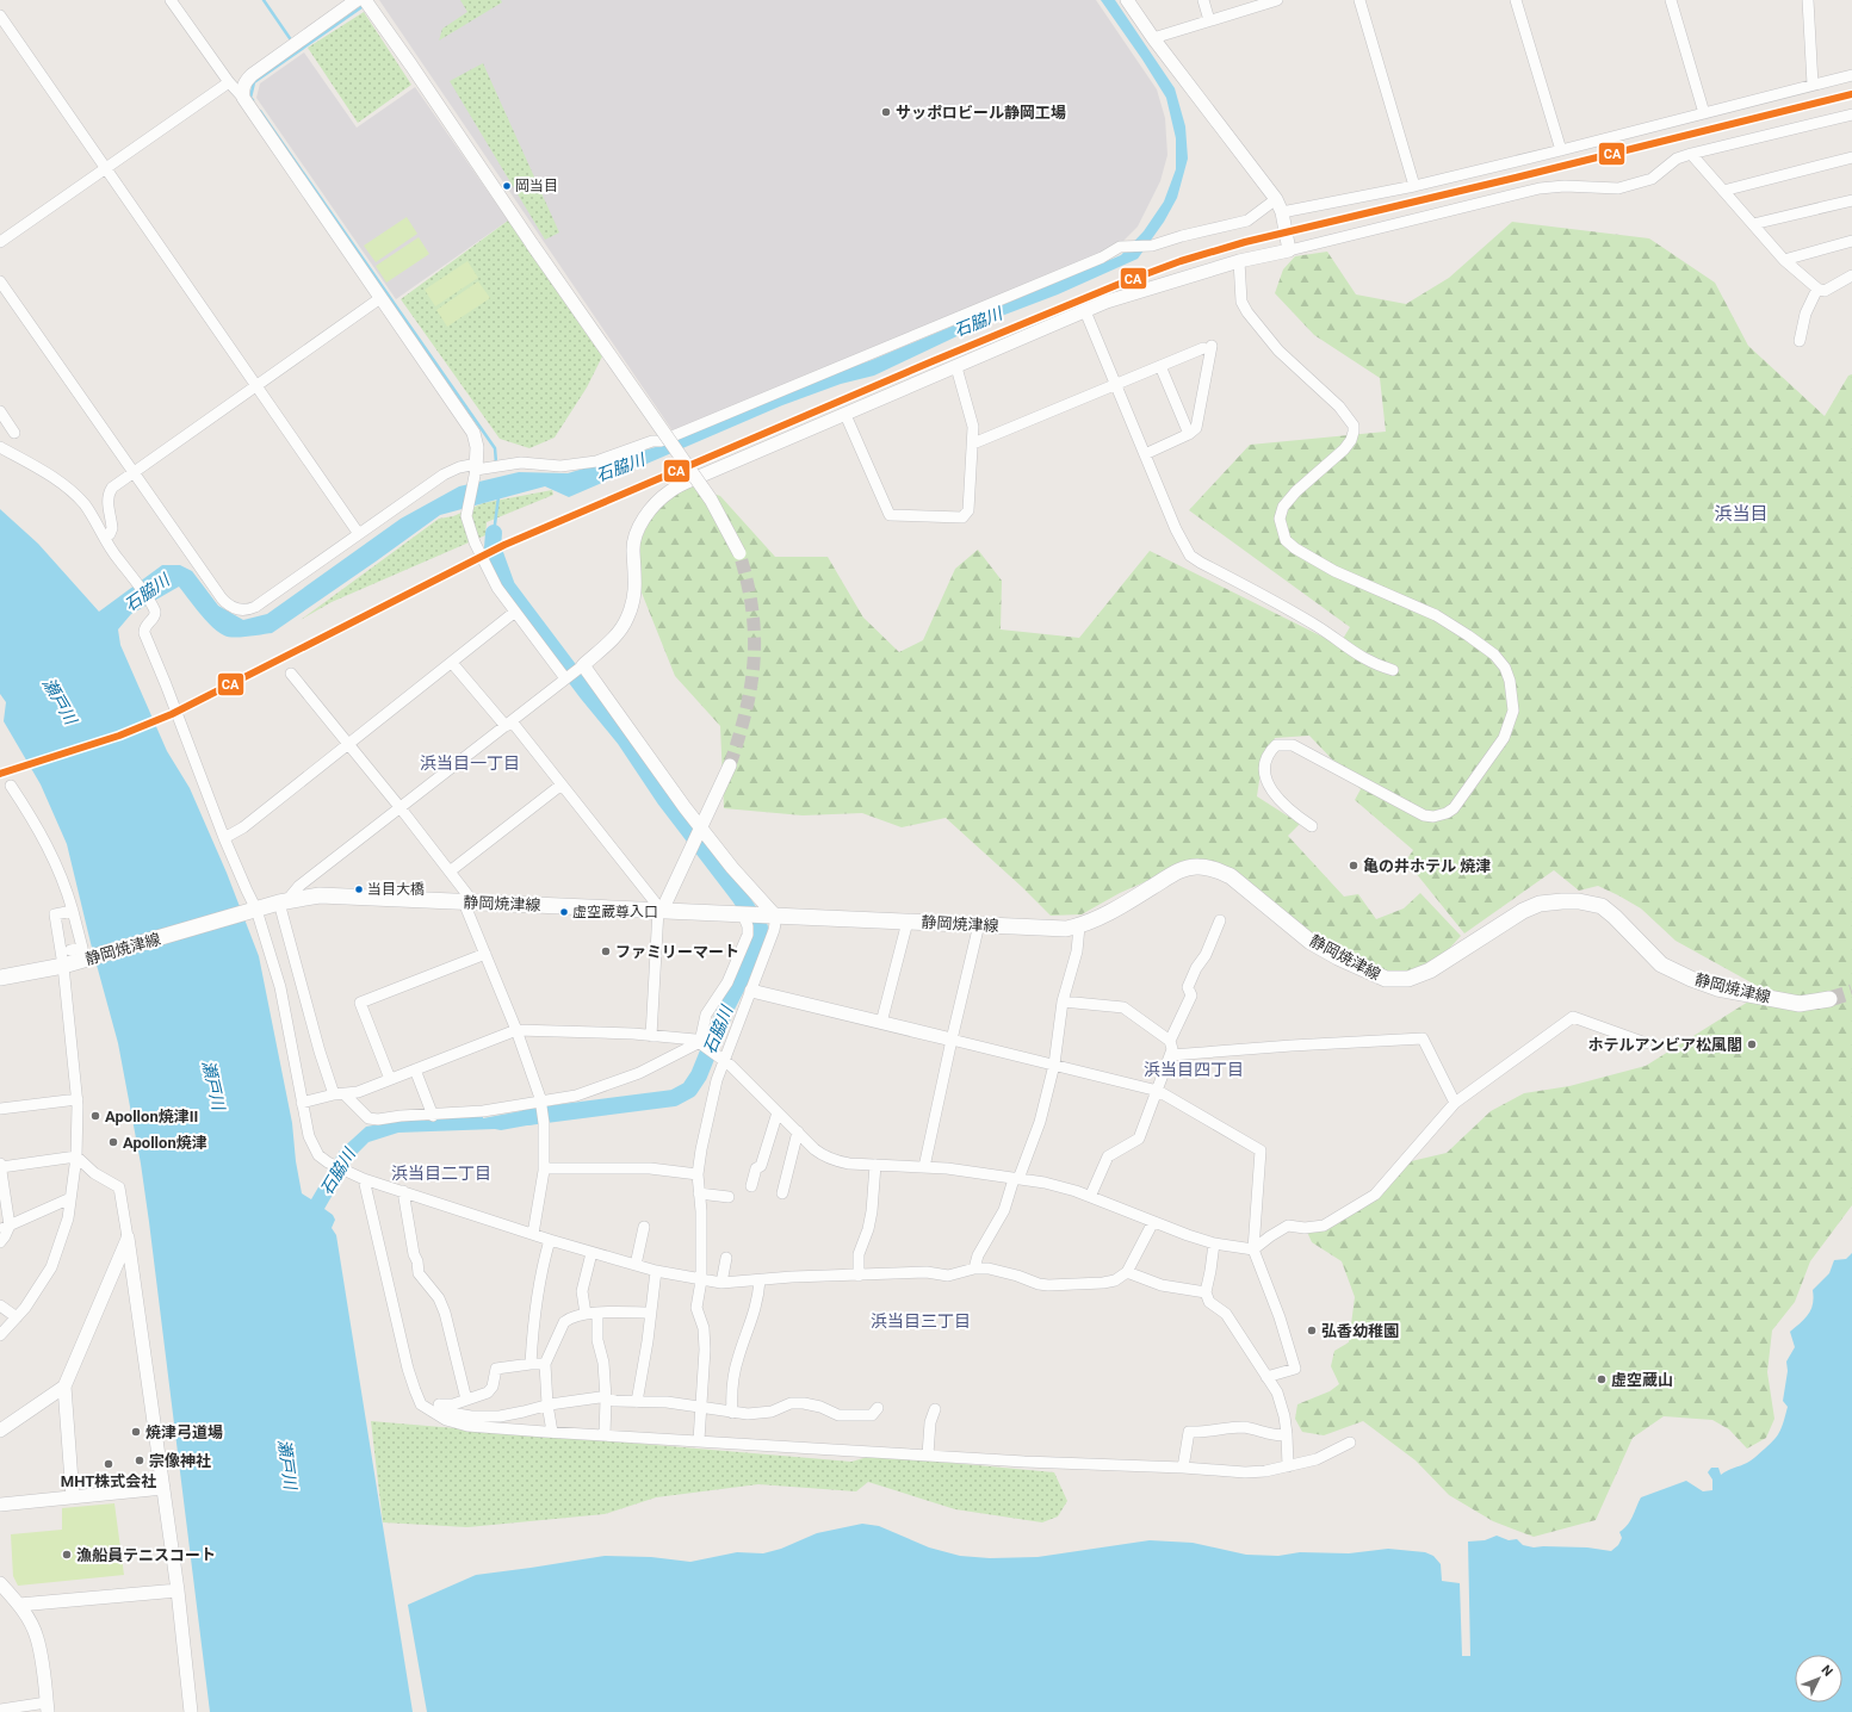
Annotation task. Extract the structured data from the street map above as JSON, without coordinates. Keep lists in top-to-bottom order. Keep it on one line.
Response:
{"streets":{"main road":["静岡焼津線"]},"districts":["浜当目","浜当目一丁目","浜当目四丁目","浜当目二丁目","浜当目三丁目"],"water":["石脇川","瀬戸川"],"places":["サッポロビール静岡工場","岡当目","亀の井ホテル 焼津","当目大橋","虚空蔵尊入口","ファミリーマート","ホテルアンビア松風閣","Apollon焼津II","Apollon焼津","弘香幼稚園","虚空蔵山","焼津弓道場","宗像神社","MHT株式会社","漁船員テニスコート"],"lines":["transit line CA"],"north":"top right"}
